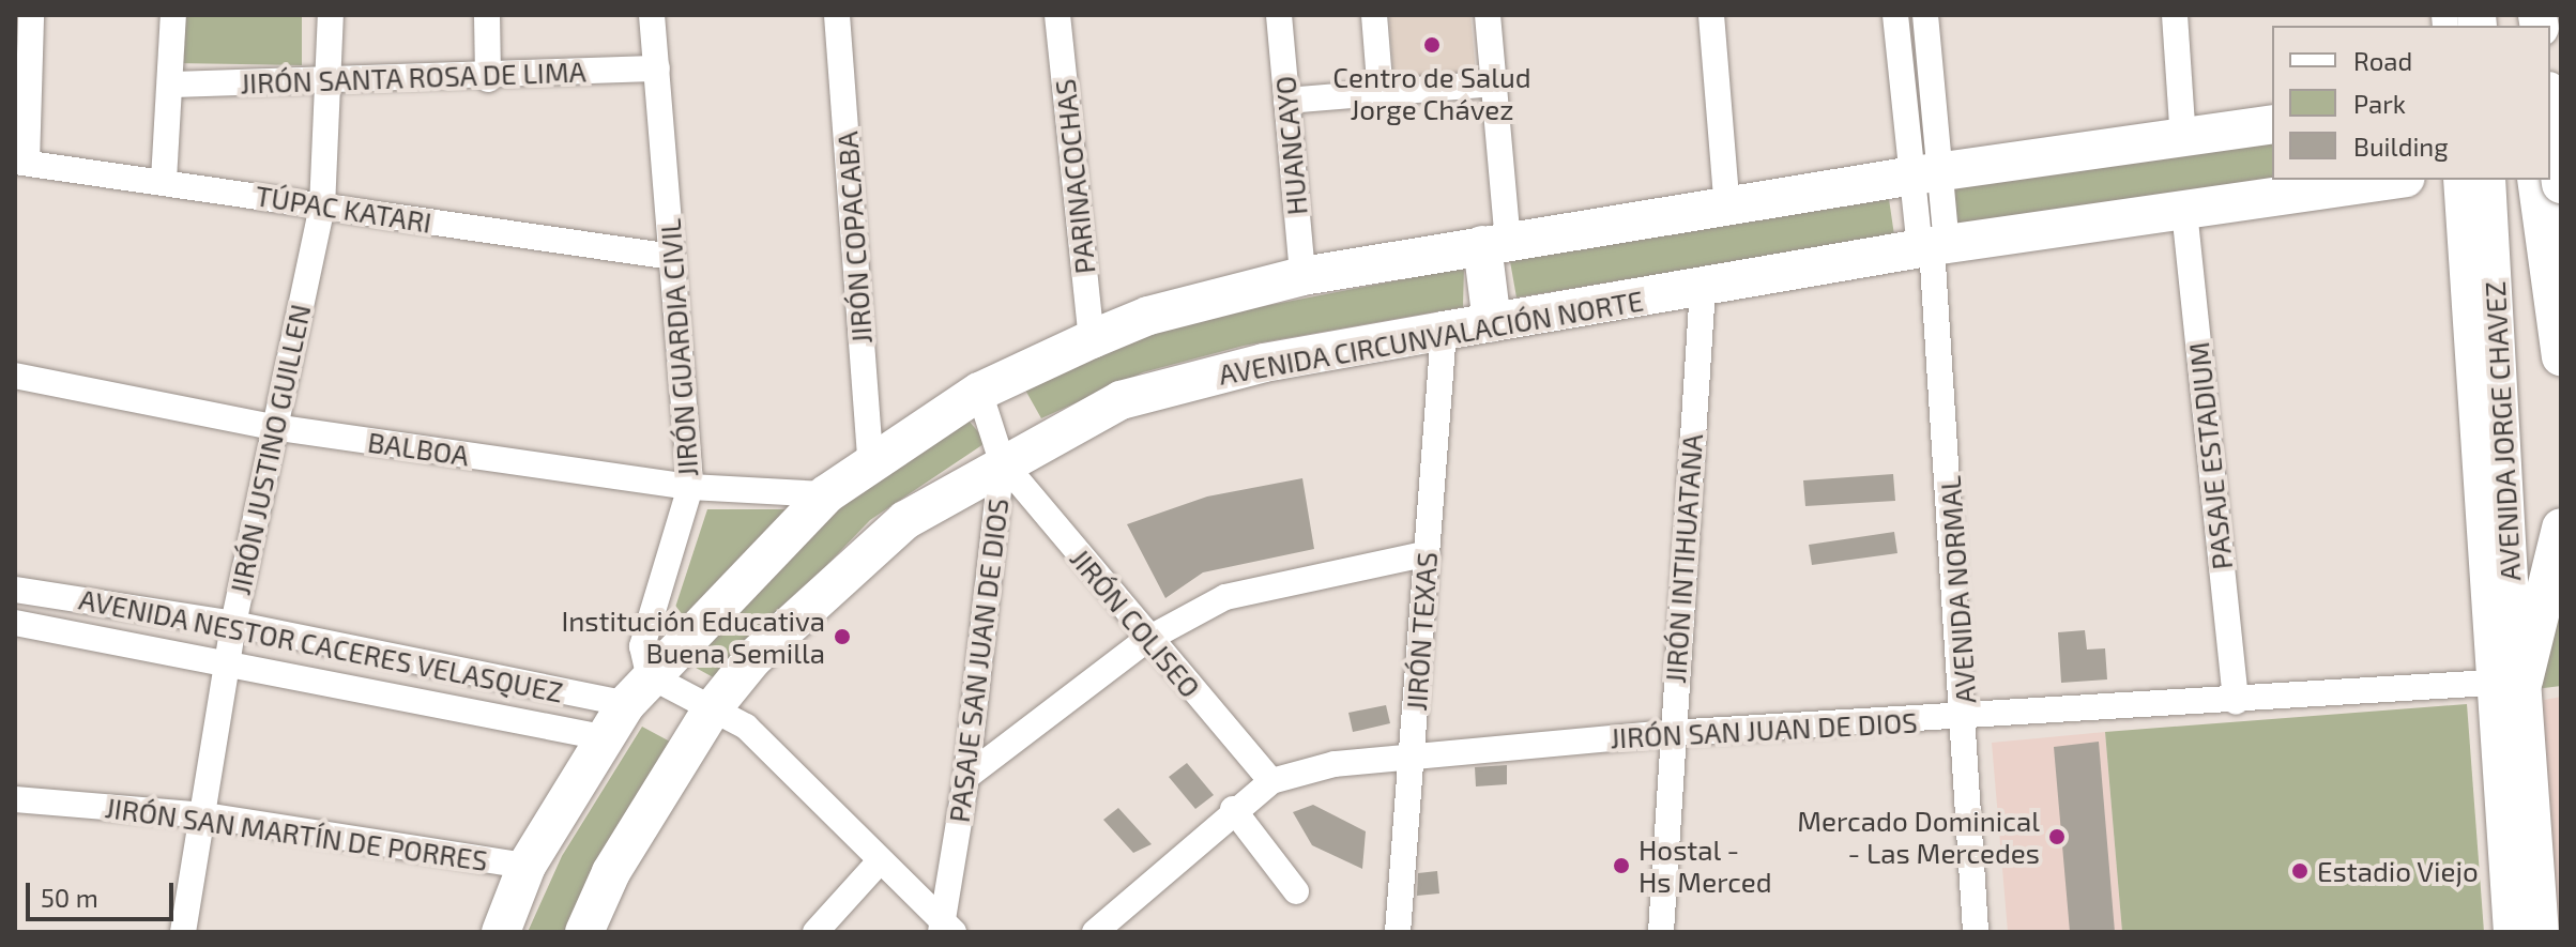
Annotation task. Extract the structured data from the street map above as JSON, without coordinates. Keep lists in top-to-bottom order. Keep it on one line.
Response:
{"streets":{"highway":["AVENIDA CIRCUNVALACIÓN NORTE"],"main road":["AVENIDA JORGE CHAVEZ"],"street":["JIRÓN SANTA ROSA DE LIMA","HUANCAYO","PARINACOCHAS","TÚPAC KATARI","JIRÓN COPACABA","JIRÓN GUARDIA CIVIL","BALBOA","JIRÓN JUSTINO GUILLEN","PASAJE ESTADIUM","JIRÓN INTIHUATANA","AVENIDA NORMAL","JIRÓN COLISEO","JIRÓN TEXAS","AVENIDA NESTOR CACERES VELASQUEZ","PASAJE SAN JUAN DE DIOS","JIRÓN SAN JUAN DE DIOS","JIRÓN SAN MARTÍN DE PORRES"]},"crossings":[["JIRÓN SANTA ROSA DE LIMA","JIRÓN GUARDIA CIVIL"],["JIRÓN SANTA ROSA DE LIMA","JIRÓN JUSTINO GUILLEN"],["TÚPAC KATARI","JIRÓN GUARDIA CIVIL"],["TÚPAC KATARI","JIRÓN JUSTINO GUILLEN"],["AVENIDA CIRCUNVALACIÓN NORTE","PASAJE ESTADIUM"],["AVENIDA CIRCUNVALACIÓN NORTE","JIRÓN INTIHUATANA"],["AVENIDA CIRCUNVALACIÓN NORTE","AVENIDA NORMAL"],["AVENIDA CIRCUNVALACIÓN NORTE","JIRÓN COLISEO"],["AVENIDA CIRCUNVALACIÓN NORTE","JIRÓN TEXAS"],["AVENIDA CIRCUNVALACIÓN NORTE","AVENIDA NESTOR CACERES VELASQUEZ"],["AVENIDA CIRCUNVALACIÓN NORTE","PASAJE SAN JUAN DE DIOS"],["JIRÓN GUARDIA CIVIL","BALBOA"],["JIRÓN GUARDIA CIVIL","AVENIDA NESTOR CACERES VELASQUEZ"],["AVENIDA JORGE CHAVEZ","JIRÓN SAN JUAN DE DIOS"],["BALBOA","JIRÓN JUSTINO GUILLEN"],["JIRÓN JUSTINO GUILLEN","AVENIDA NESTOR CACERES VELASQUEZ"],["JIRÓN JUSTINO GUILLEN","JIRÓN SAN MARTÍN DE PORRES"],["PASAJE ESTADIUM","JIRÓN SAN JUAN DE DIOS"],["JIRÓN INTIHUATANA","JIRÓN SAN JUAN DE DIOS"],["AVENIDA NORMAL","JIRÓN SAN JUAN DE DIOS"],["JIRÓN COLISEO","PASAJE SAN JUAN DE DIOS"],["JIRÓN COLISEO","JIRÓN SAN JUAN DE DIOS"],["JIRÓN TEXAS","JIRÓN SAN JUAN DE DIOS"],["AVENIDA NESTOR CACERES VELASQUEZ","PASAJE SAN JUAN DE DIOS"]],"places":["Centro de Salud Jorge Chávez","Institución Educativa Buena Semilla","Mercado Dominical - Las Mercedes","Hostal - Hs Merced","Estadio Viejo"],"legend":["Road","Park","Building"],"scale_bar":"50 m"}
